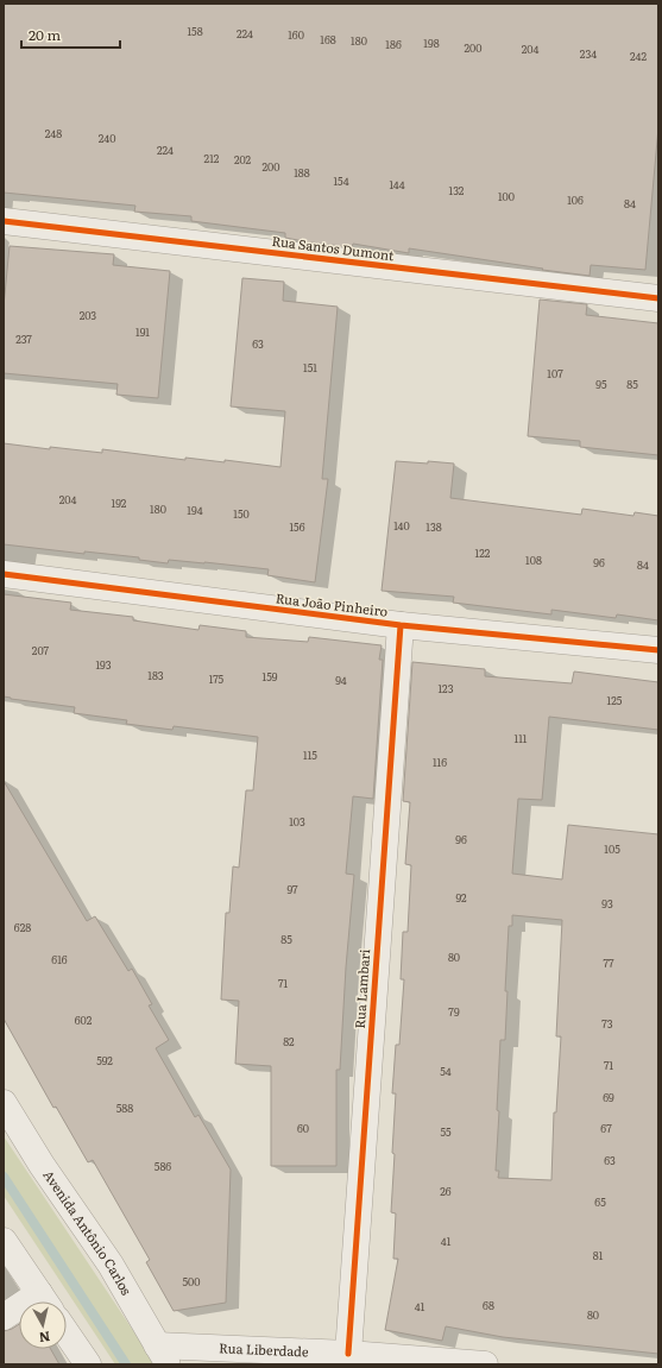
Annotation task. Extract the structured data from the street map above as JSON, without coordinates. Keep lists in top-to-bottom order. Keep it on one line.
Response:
{"streets":{"street":["Rua Santos Dumont","Rua João Pinheiro","Rua Lambari","Avenida Antônio Carlos","Rua Liberdade"]},"crossings":[["Rua João Pinheiro","Rua Lambari"],["Rua Lambari","Rua Liberdade"],["Avenida Antônio Carlos","Rua Liberdade"]],"house_numbers":["158","224","160","168","180","198","186","200","204","234","242","248","240","224","212","202","200","188","154","144","132","100","106","84","203","191","237","63","151","107","95","85","204","192","180","194","150","140","156","138","122","108","96","84","207","193","183","159","175","94","123","125","111","115","116","103","96","105","97","92","93","628","85","80","616","77","71","79","602","73","82","592","71","54","69","588","60","67","55","63","586","26","65","41","81","500","68","41","80"],"scale_bar":"20 m","north":"bottom"}
